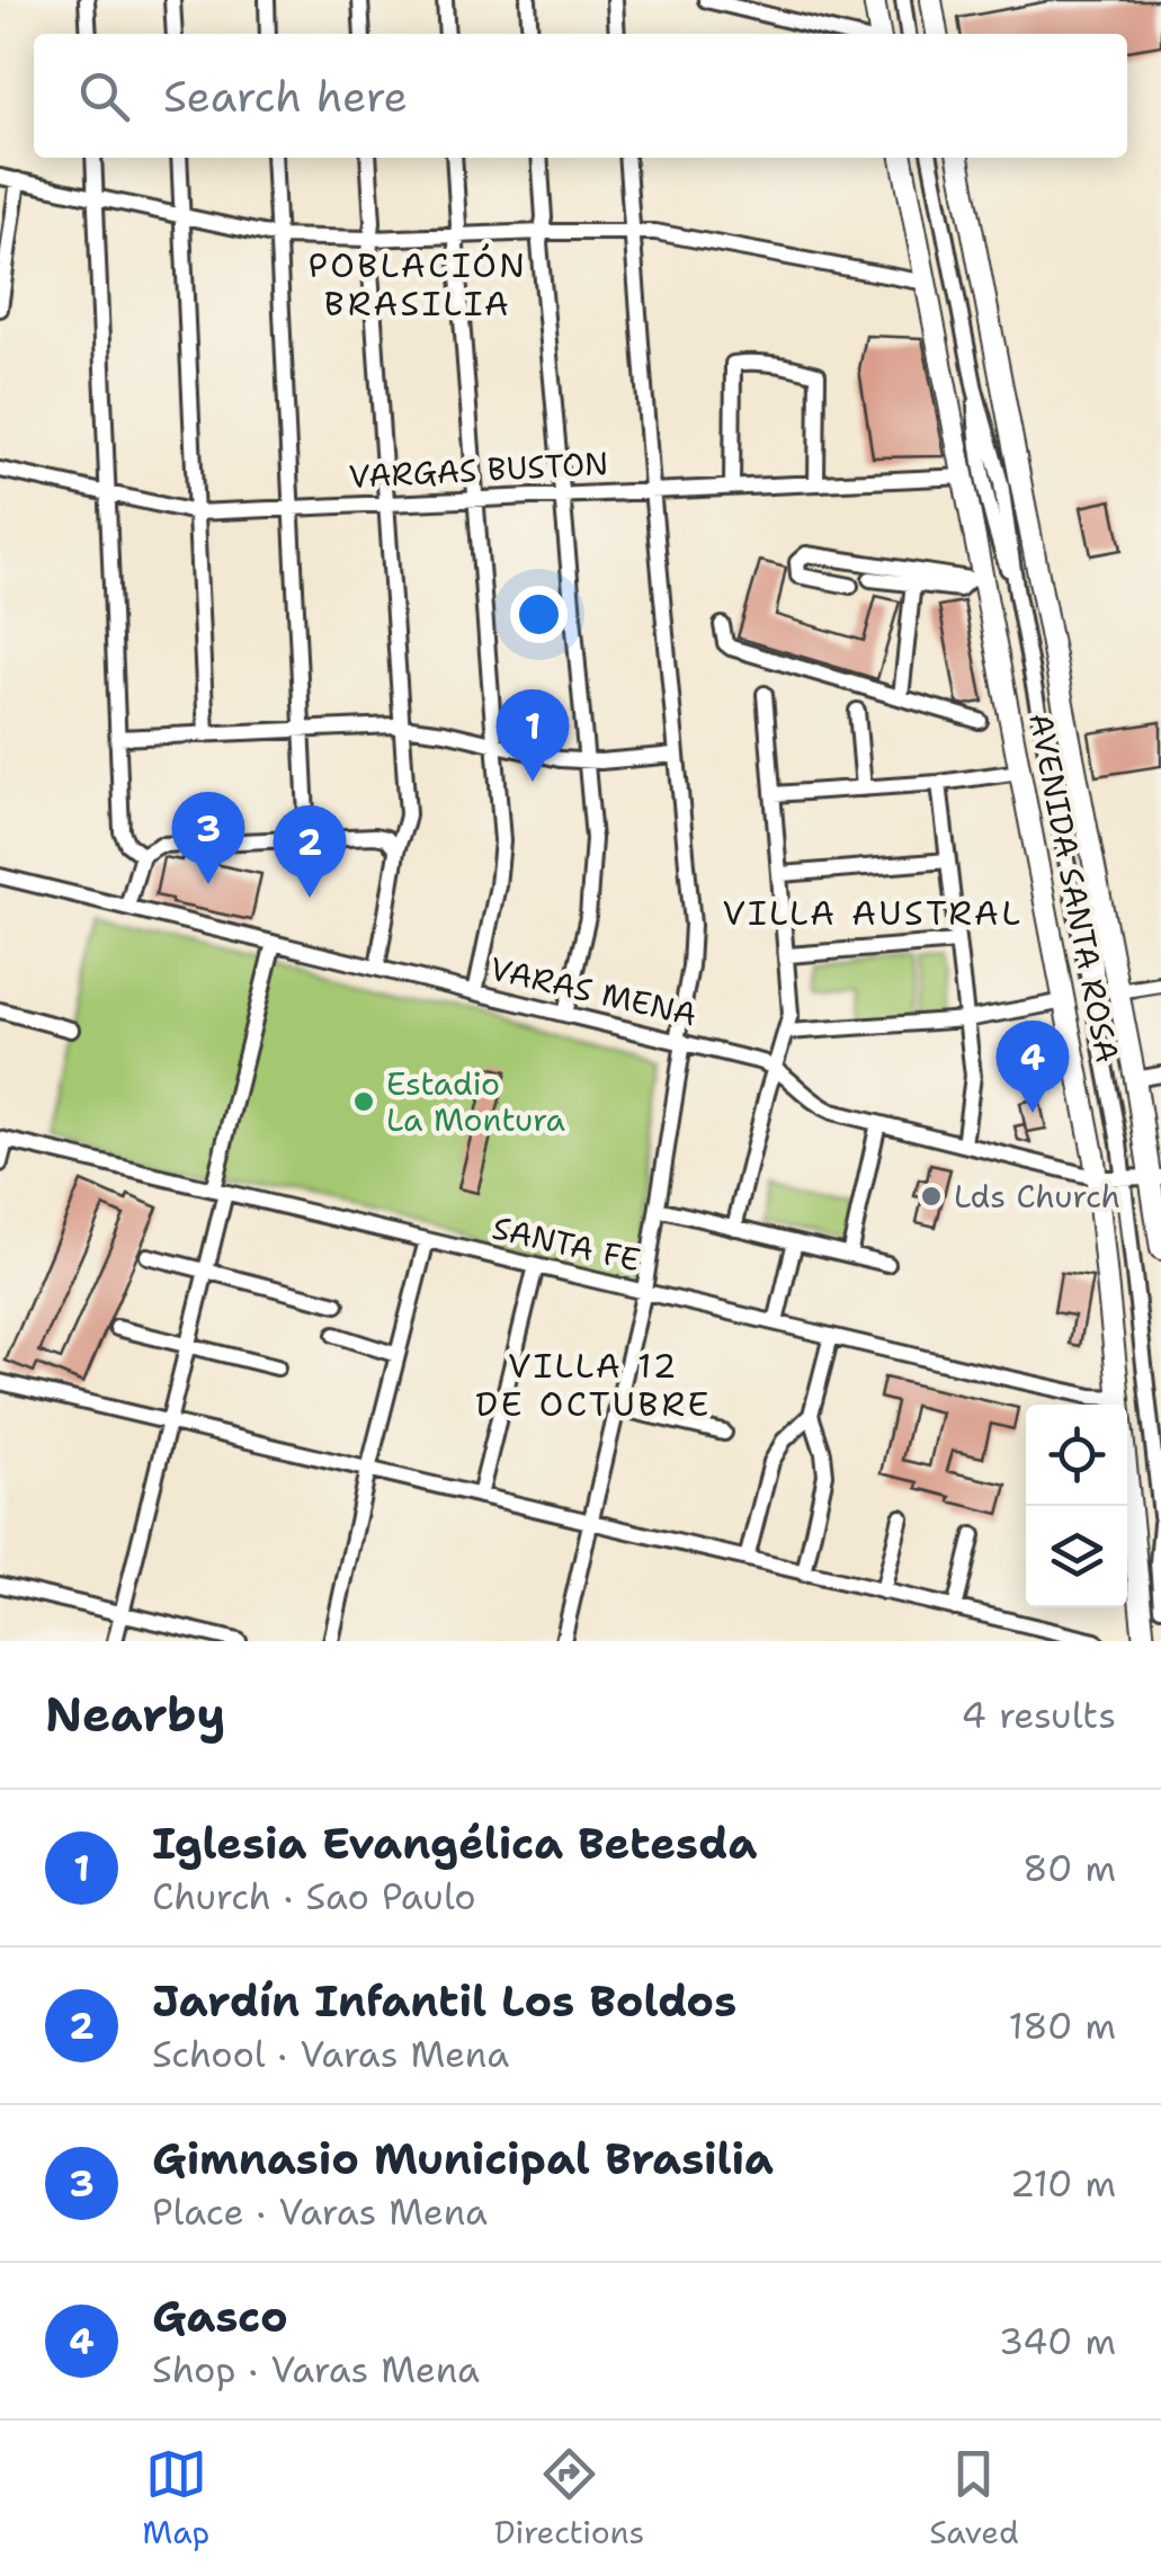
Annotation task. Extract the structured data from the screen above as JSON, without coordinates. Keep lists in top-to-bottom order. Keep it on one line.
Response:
{"streets":{"main road":["AVENIDA SANTA ROSA"],"street":["VARGAS BUSTON","VARAS MENA","SANTA FE"]},"crossings":[["VARGAS BUSTON","AVENIDA SANTA ROSA"],["AVENIDA SANTA ROSA","VARAS MENA"],["AVENIDA SANTA ROSA","SANTA FE"]],"districts":["POBLACIÓN BRASILIA","VILLA AUSTRAL","VILLA 12 DE OCTUBRE"],"places":["Estadio La Montura","Lds Church"],"page":{"search":"Search here","pins":["1","3","2","4"],"heading":["Nearby","4 results"],"list":[{"mark":"1","name":"Iglesia Evangélica Betesda","note":"Church · Sao Paulo","value":"80 m"},{"mark":"2","name":"Jardín Infantil Los Boldos","note":"School · Varas Mena","value":"180 m"},{"mark":"3","name":"Gimnasio Municipal Brasilia","note":"Place · Varas Mena","value":"210 m"},{"mark":"4","name":"Gasco","note":"Shop · Varas Mena","value":"340 m"}],"nav":["Map","Directions","Saved"]}}
